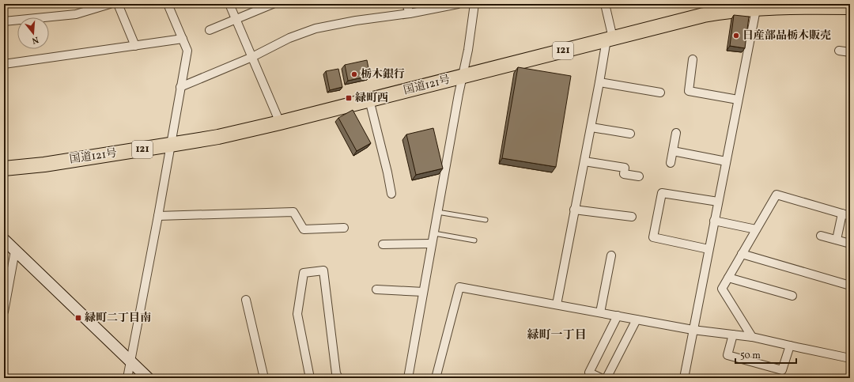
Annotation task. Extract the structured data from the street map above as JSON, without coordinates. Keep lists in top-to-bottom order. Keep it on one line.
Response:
{"streets":{"highway":["121","国道121号"]},"districts":["緑町一丁目"],"places":{"other":["日産部品栃木販売","栃木銀行"],"transit":["緑町西","緑町二丁目南"]},"scale_bar":"50 m","north":"bottom"}
